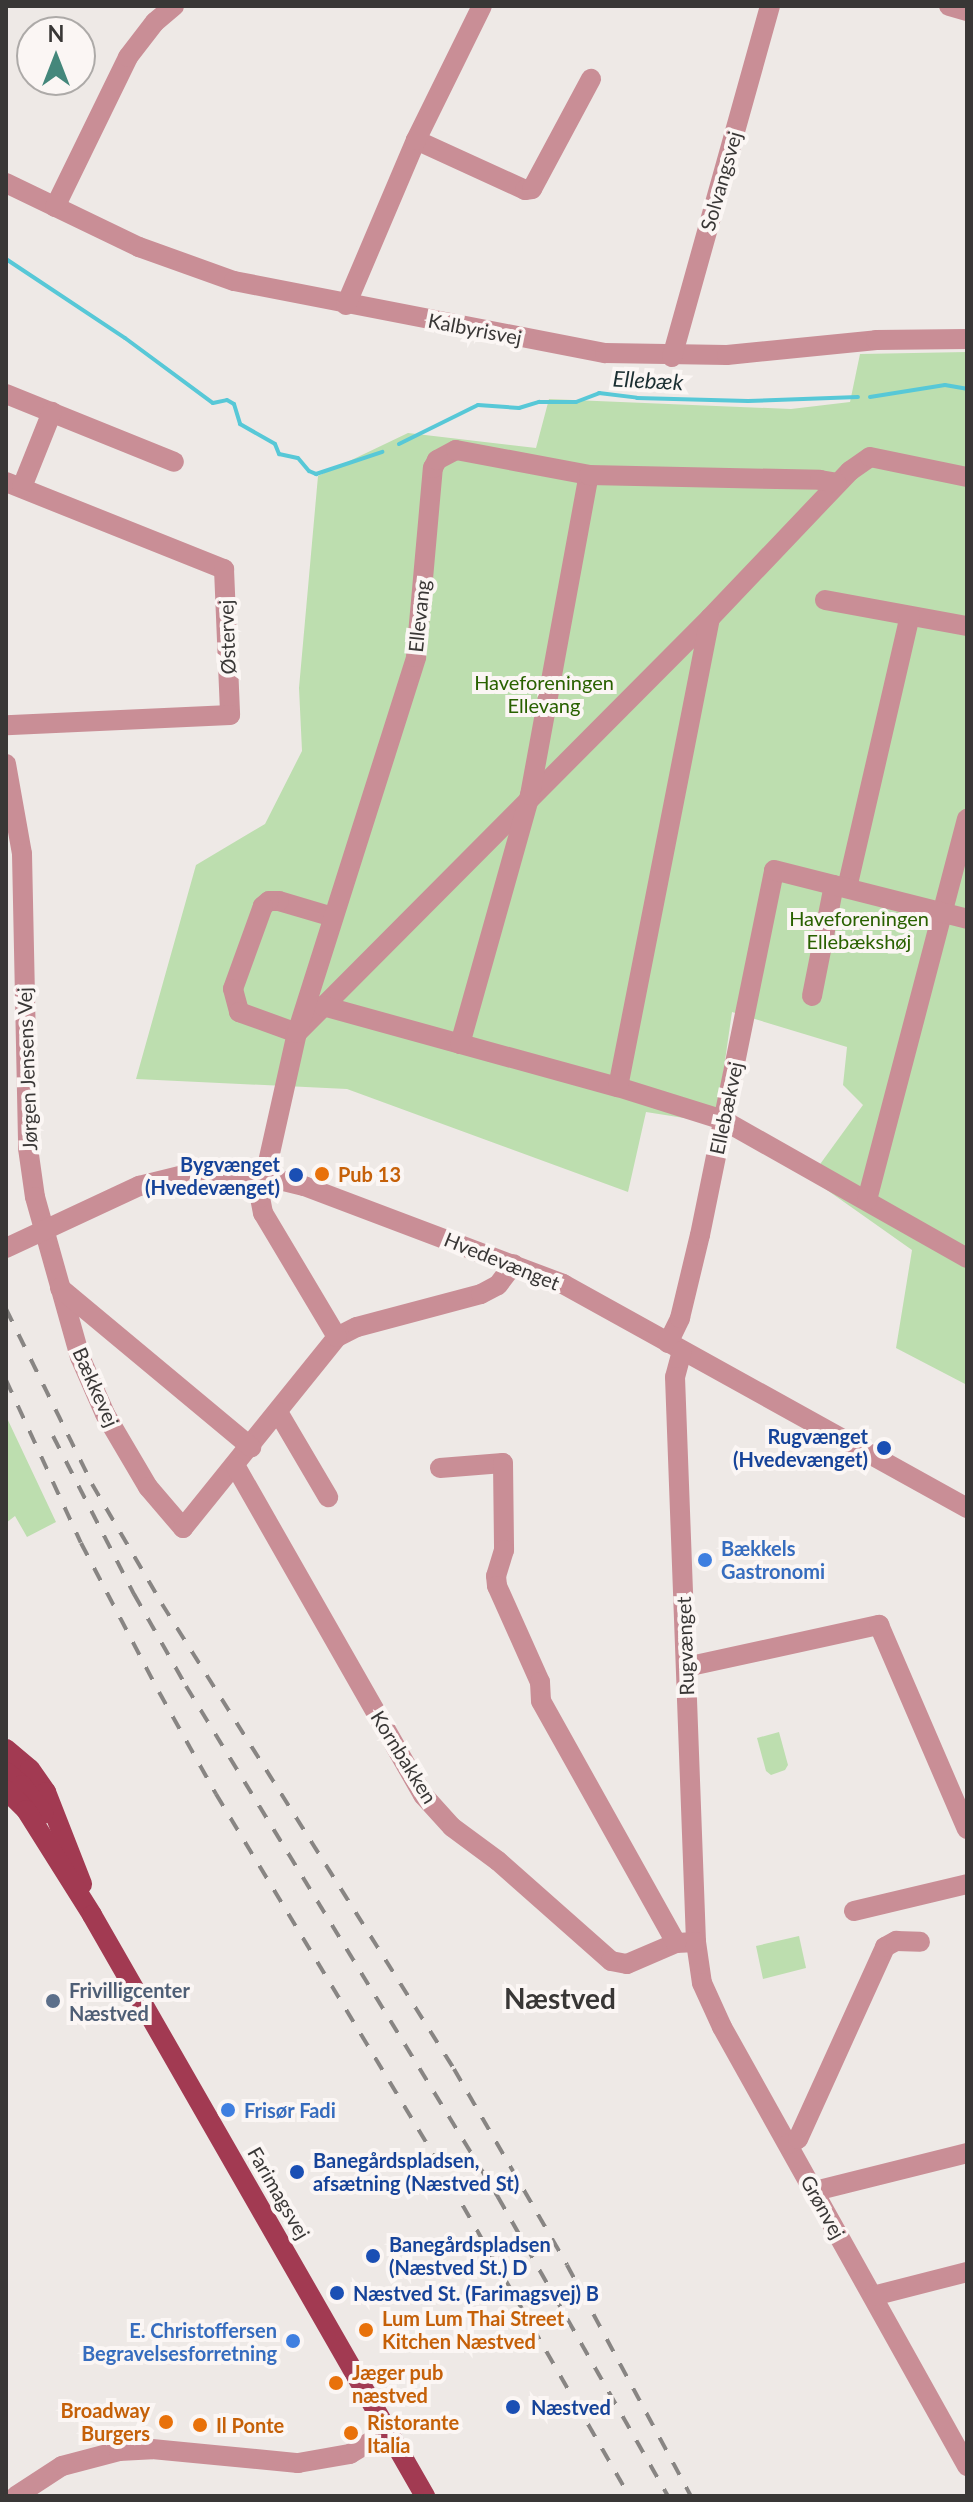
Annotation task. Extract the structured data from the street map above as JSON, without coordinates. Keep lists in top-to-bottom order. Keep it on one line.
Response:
{"streets":{"main road":["Farimagsvej"],"street":["Solvangsvej","Kalbyrisvej","Ellevang","Østervej","Jørgen Jensens Vej","Ellebækvej","Hvedevænget","Bækkevej","Rugvænget","Kornbakken","Grønvej"]},"crossings":[["Solvangsvej","Kalbyrisvej"],["Ellevang","Hvedevænget"],["Jørgen Jensens Vej","Hvedevænget"],["Jørgen Jensens Vej","Bækkevej"],["Ellebækvej","Hvedevænget"],["Ellebækvej","Rugvænget"],["Hvedevænget","Bækkevej"],["Hvedevænget","Rugvænget"],["Bækkevej","Kornbakken"],["Rugvænget","Kornbakken"],["Rugvænget","Grønvej"],["Kornbakken","Grønvej"]],"districts":["Næstved"],"water":["Ellebæk"],"parks":["Haveforeningen Ellevang","Haveforeningen Ellebækshøj"],"places":["Pub 13","Bygvænget (Hvedevænget)","Rugvænget (Hvedevænget)","Bækkels Gastronomi","Frivilligcenter Næstved","Frisør Fadi","Banegårdspladsen, afsætning (Næstved St)","Banegårdspladsen (Næstved St.) D","Næstved St. (Farimagsvej) B","Lum Lum Thai Street Kitchen Næstved","E. Christoffersen Begravelsesforretning","Jæger pub næstved","Næstved","Broadway Burgers","Il Ponte","Ristorante Italia"],"north":"top"}
